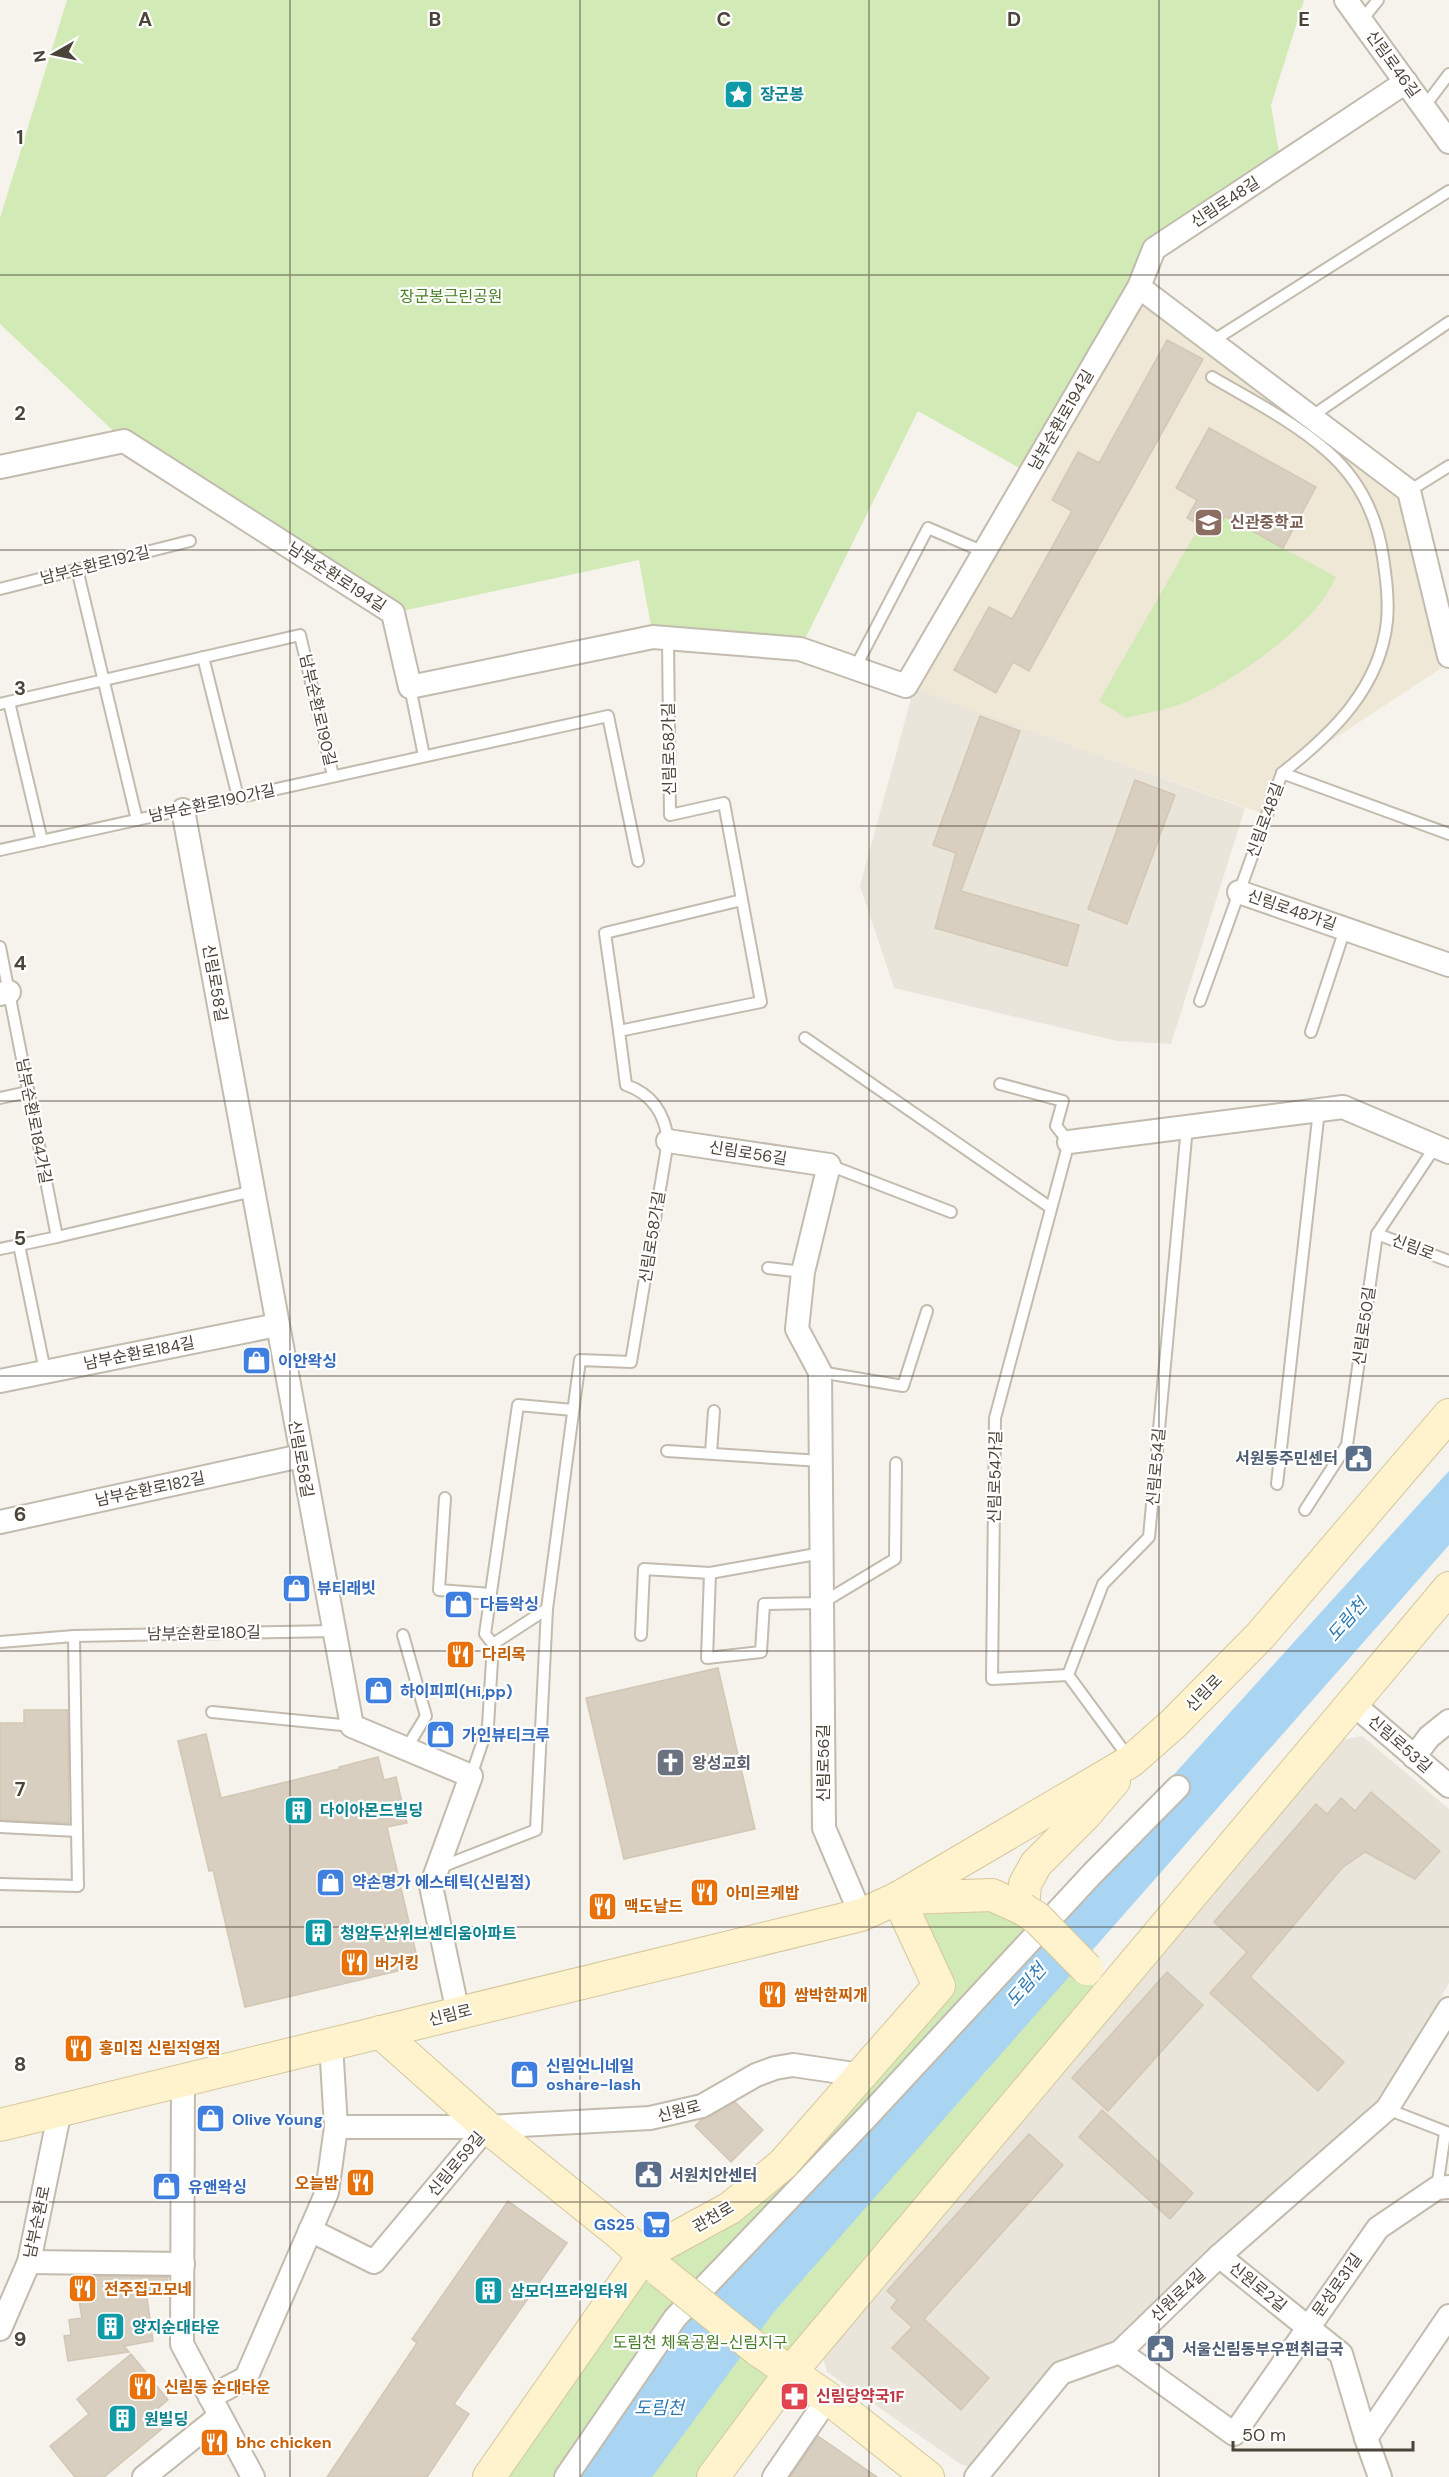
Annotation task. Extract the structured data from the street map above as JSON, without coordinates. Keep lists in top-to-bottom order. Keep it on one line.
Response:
{"streets":{"main road":["신림로","관천로"],"street":["신림로46길","신림로48길","남부순환로194길","신림로48가길","신림로58길","신림로56길","신림로50길","남부순환로184길","남부순환로182길","신림로53길","신원로","신림로59길","남부순환로","문성로31길","신원로2길","신원로4길"],"lane":["남부순환로192길","남부순환로190길","신림로58가길","남부순환로190가길","남부순환로184가길","신림로54길","신림로54가길","남부순환로180길"]},"crossings":[["신림로46길","신림로48길"],["신림로48길","남부순환로194길"],["신림로48길","신림로48가길"],["남부순환로194길","신림로58가길"],["남부순환로190길","남부순환로190가길"],["신림로58가길","신림로56길"],["남부순환로190가길","신림로58길"],["신림로58길","남부순환로184길"],["신림로58길","남부순환로182길"],["신림로58길","남부순환로180길"],["신림로56길","신림로"],["신림로","신림로50길"],["신림로","관천로"],["신림로","남부순환로"],["신림로50길","신림로54길"],["신림로50길","신림로54가길"],["신림로54길","신림로54가길"],["신원로","신림로59길"],["신원로","관천로"],["문성로31길","신원로2길"],["문성로31길","신원로4길"],["신원로2길","신원로4길"]],"water":["도림천"],"parks":["장군봉근린공원","도림천 체육공원-신림지구"],"places":{"place":["장군봉"],"school or university":["신관중학교"],"shop":["이안왁싱","뷰티래빗","다듬왁싱","하이피피(Hi,pp)","가인뷰티크루","약손명가 에스테틱(신림점)","신림언니네일 oshare-lash","Olive Young","유앤왁싱"],"public building":["서원동주민센터","서원치안센터","서울신림동부우편취급국"],"restaurant":["다리목","아미르케밥","맥도날드","버거킹","쌈박한찌개","홍미집 신림직영점","오늘밤","전주집고모네","신림동 순대타운","bhc chicken"],"church":["왕성교회"],"building":["다이아몬드빌딩","청암두산위브센티움아파트","삼모더프라임타워","양지순대타운","원빌딩"],"supermarket":["GS25"],"pharmacy":["신림당약국1F"]},"scale_bar":"50 m","north":"left","grid":{"columns":["A","B","C","D","E"],"rows":["1","2","3","4","5","6","7","8","9"]}}
